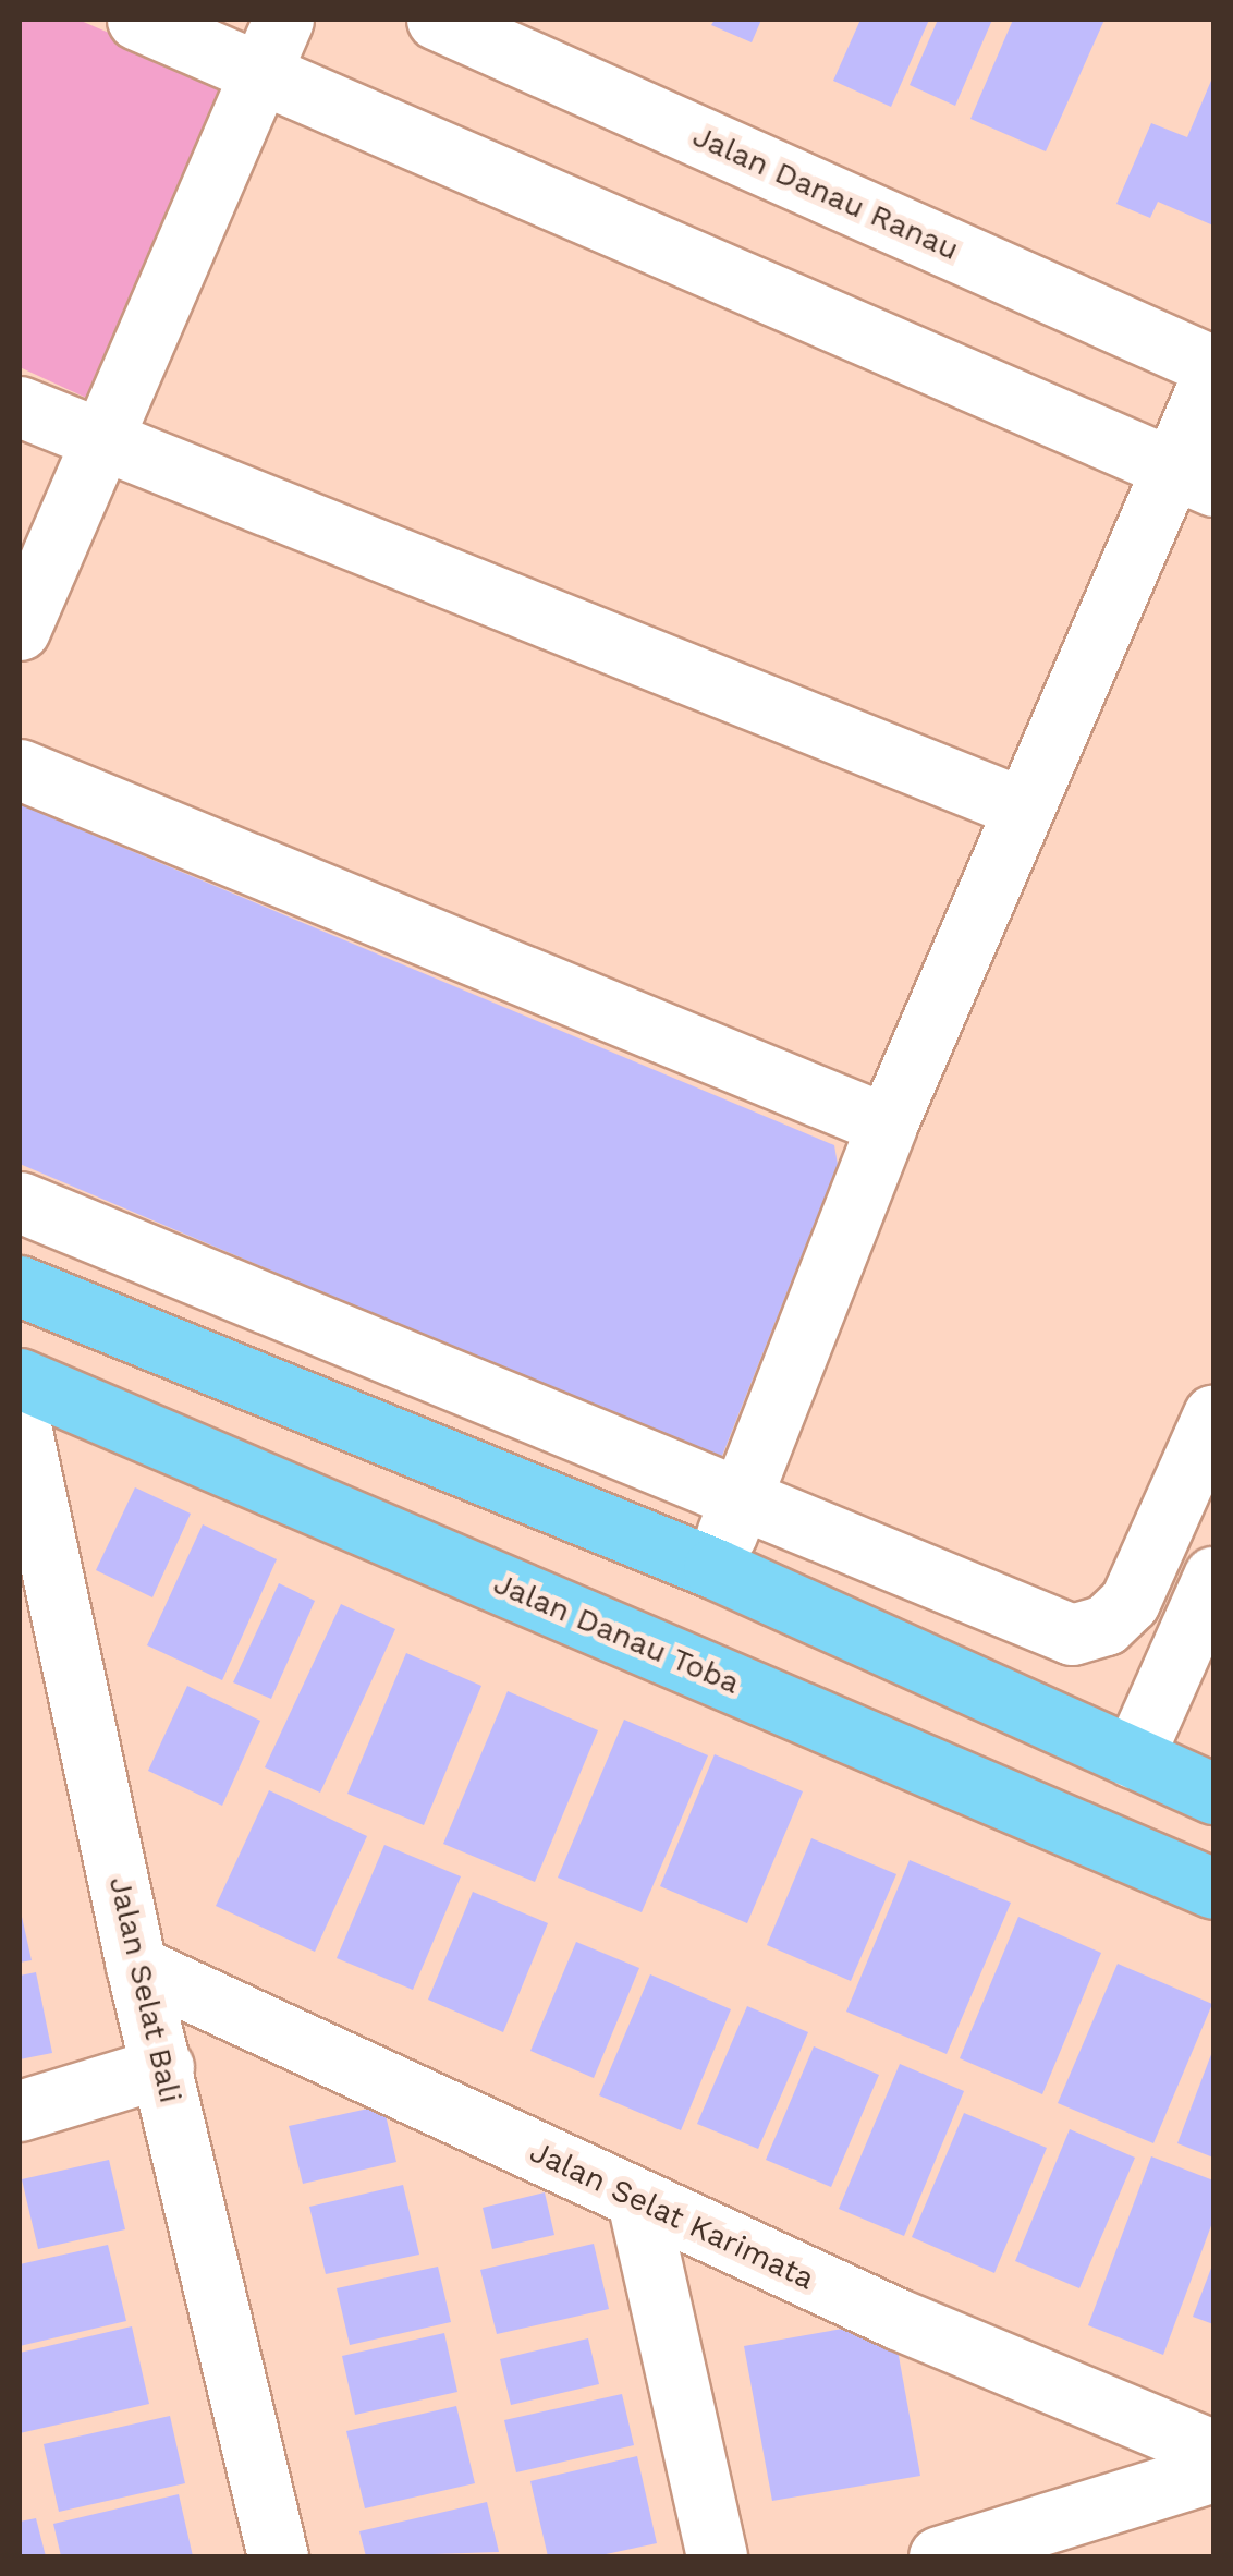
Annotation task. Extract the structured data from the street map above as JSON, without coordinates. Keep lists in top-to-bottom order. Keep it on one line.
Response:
{"streets":{"main road":["Jalan Danau Toba"],"street":["Jalan Danau Ranau","Jalan Selat Bali","Jalan Selat Karimata"]},"crossings":[["Jalan Selat Bali","Jalan Selat Karimata"]]}
